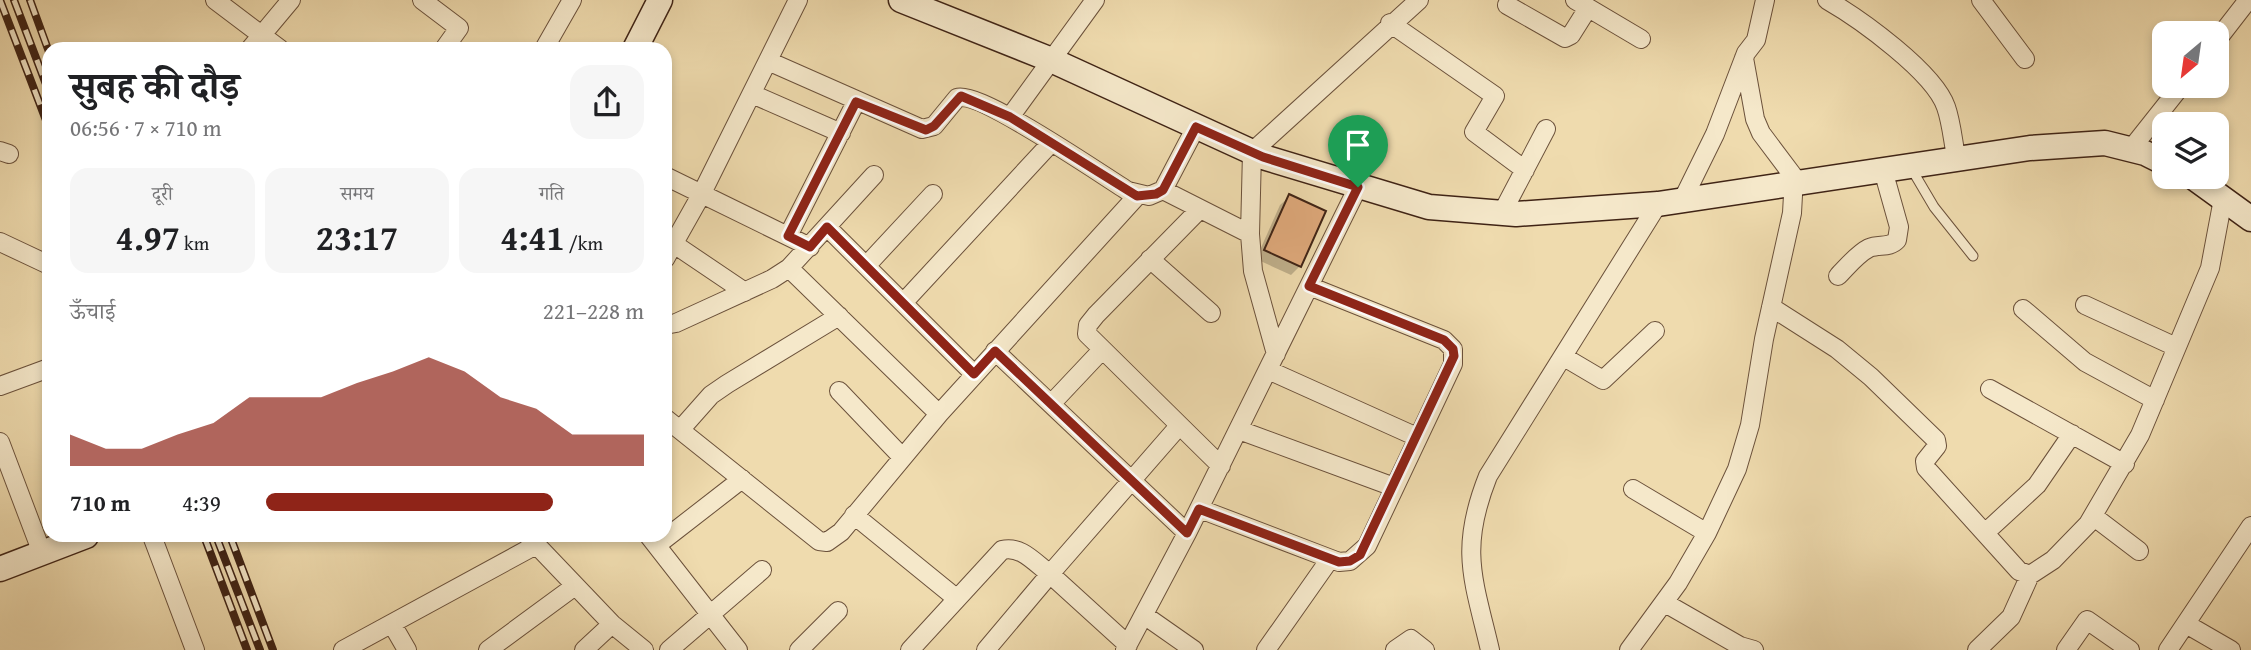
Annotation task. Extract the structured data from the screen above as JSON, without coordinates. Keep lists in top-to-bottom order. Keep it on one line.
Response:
{"north":"bottom left","page":{"heading":["सुबह की दौड़","06:56 · 7 × 710 m"],"stats":[["दूरी","4.97 km"],["समय","23:17"],["गति","4:41 /km"]],"chart":["ऊँचाई","221–228 m"],"list":[{"name":"710 m","note":"4:39"}]}}
